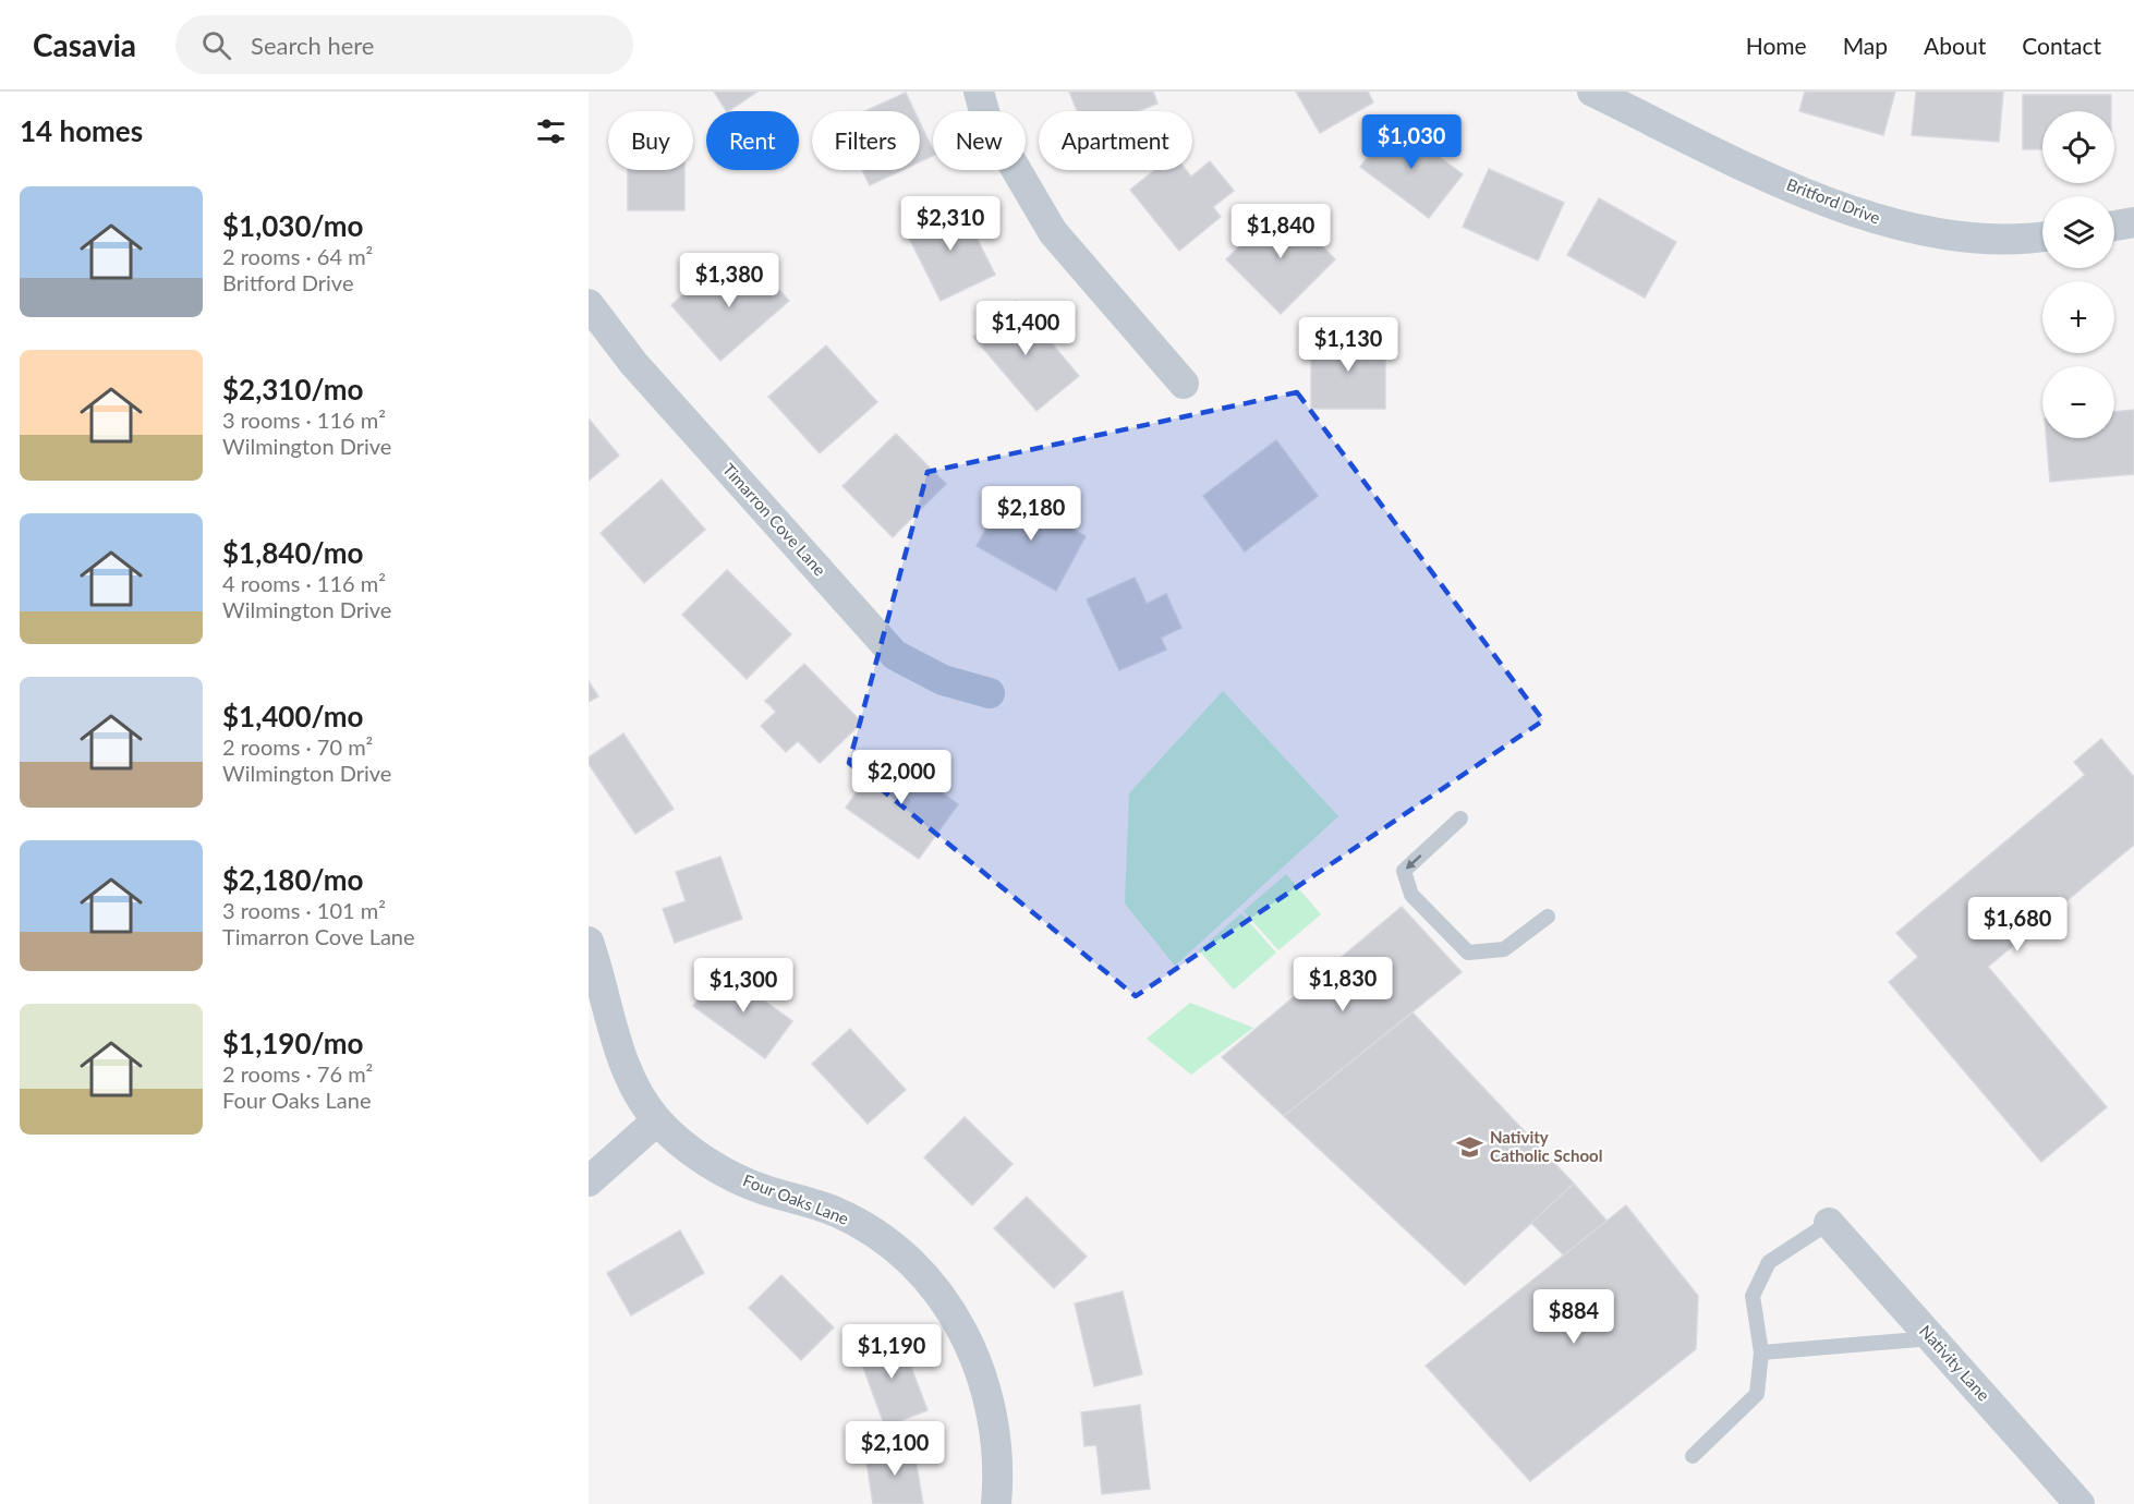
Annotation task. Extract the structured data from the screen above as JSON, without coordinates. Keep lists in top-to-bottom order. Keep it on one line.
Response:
{"streets":{"street":["Britford Drive","Timarron Cove Lane","Four Oaks Lane","Nativity Lane"]},"places":{"school or university":["Nativity Catholic School"]},"page":{"header":"Casavia","search":"Search here","nav":["Home","Map","About","Contact"],"heading":"14 homes","map_buttons":["+","−"],"chip":["Buy","Rent","Filters","New","Apartment"],"price":["$1,030","$2,310","$1,840","$1,380","$1,400","$1,130","$2,180","$2,000","$1,680","$1,830","$1,300","$884","$1,190","$2,100"],"list":[{"name":"$1,030/mo","note":"2 rooms · 64 m² · Britford Drive"},{"name":"$2,310/mo","note":"3 rooms · 116 m² · Wilmington Drive"},{"name":"$1,840/mo","note":"4 rooms · 116 m² · Wilmington Drive"},{"name":"$1,400/mo","note":"2 rooms · 70 m² · Wilmington Drive"},{"name":"$2,180/mo","note":"3 rooms · 101 m² · Timarron Cove Lane"},{"name":"$1,190/mo","note":"2 rooms · 76 m² · Four Oaks Lane"}]}}
